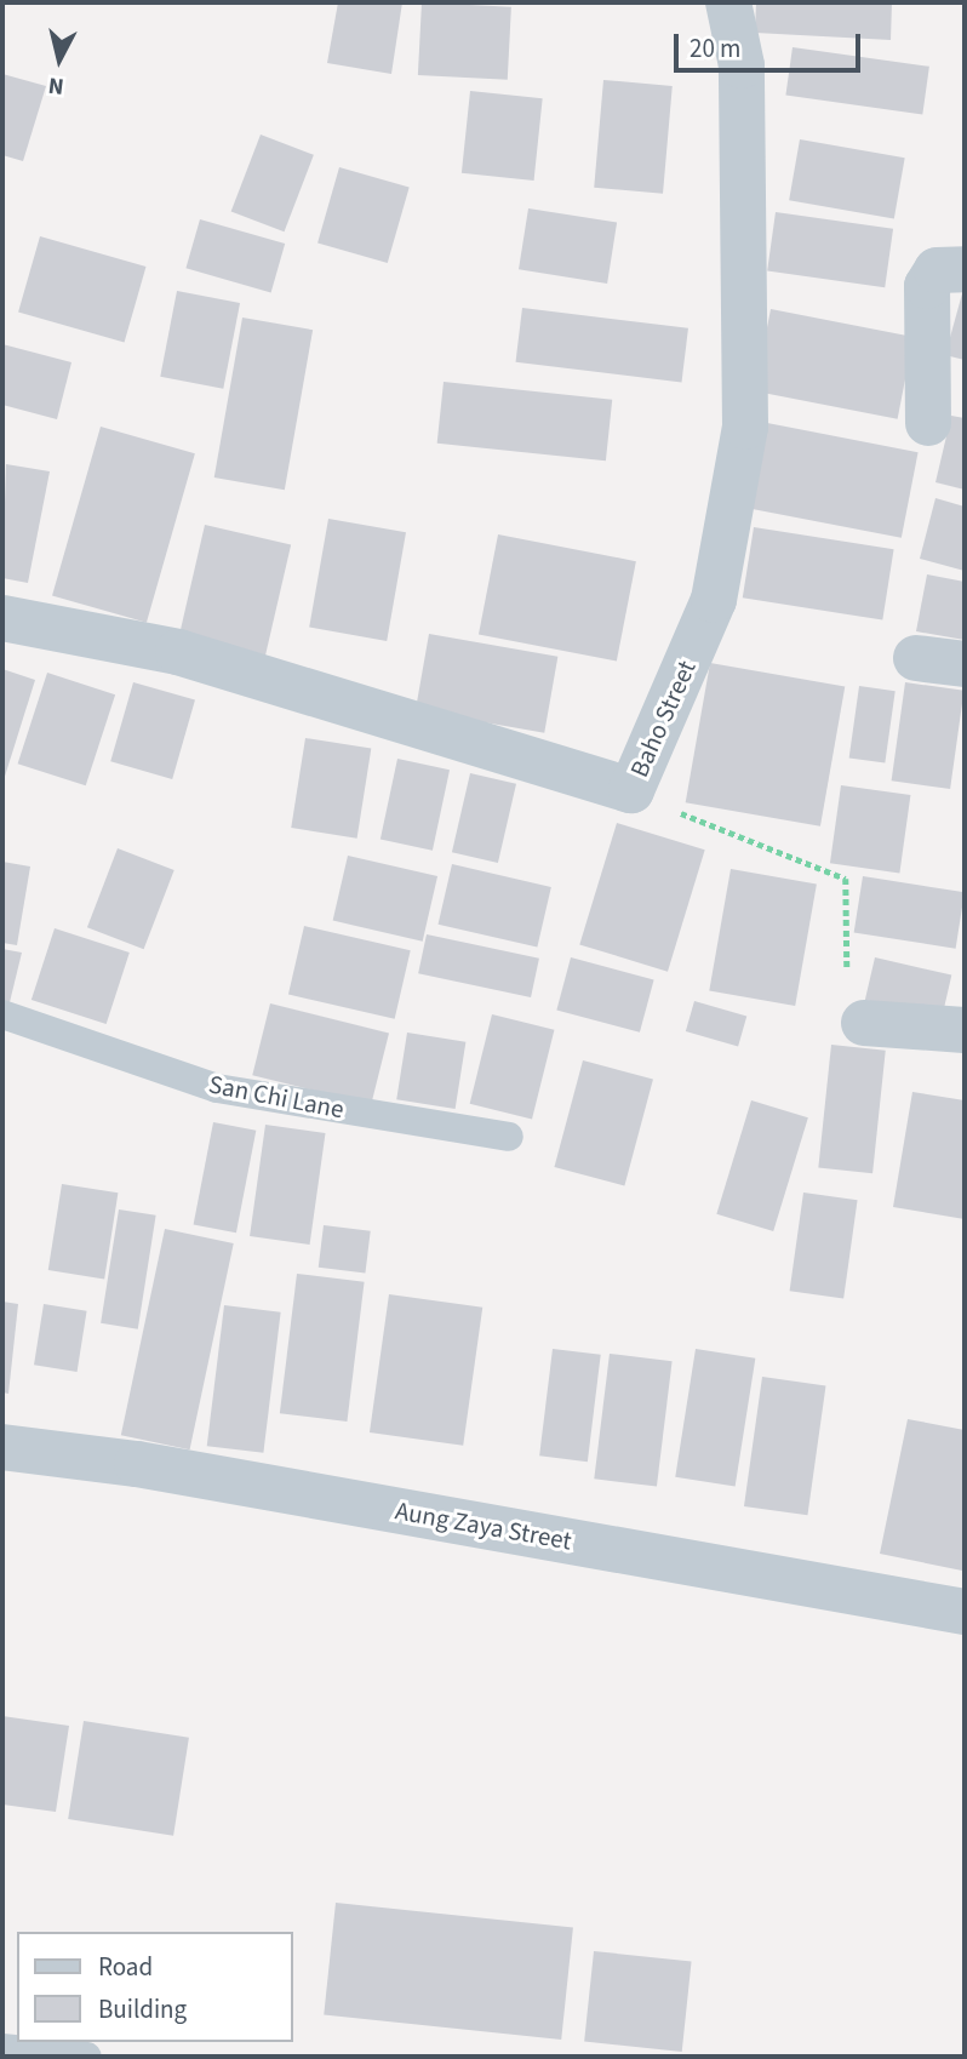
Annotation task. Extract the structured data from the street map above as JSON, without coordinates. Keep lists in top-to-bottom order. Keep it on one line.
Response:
{"streets":{"street":["Baho Street","Aung Zaya Street"],"lane":["San Chi Lane"]},"legend":["Road","Building"],"scale_bar":"20 m","north":"bottom"}
